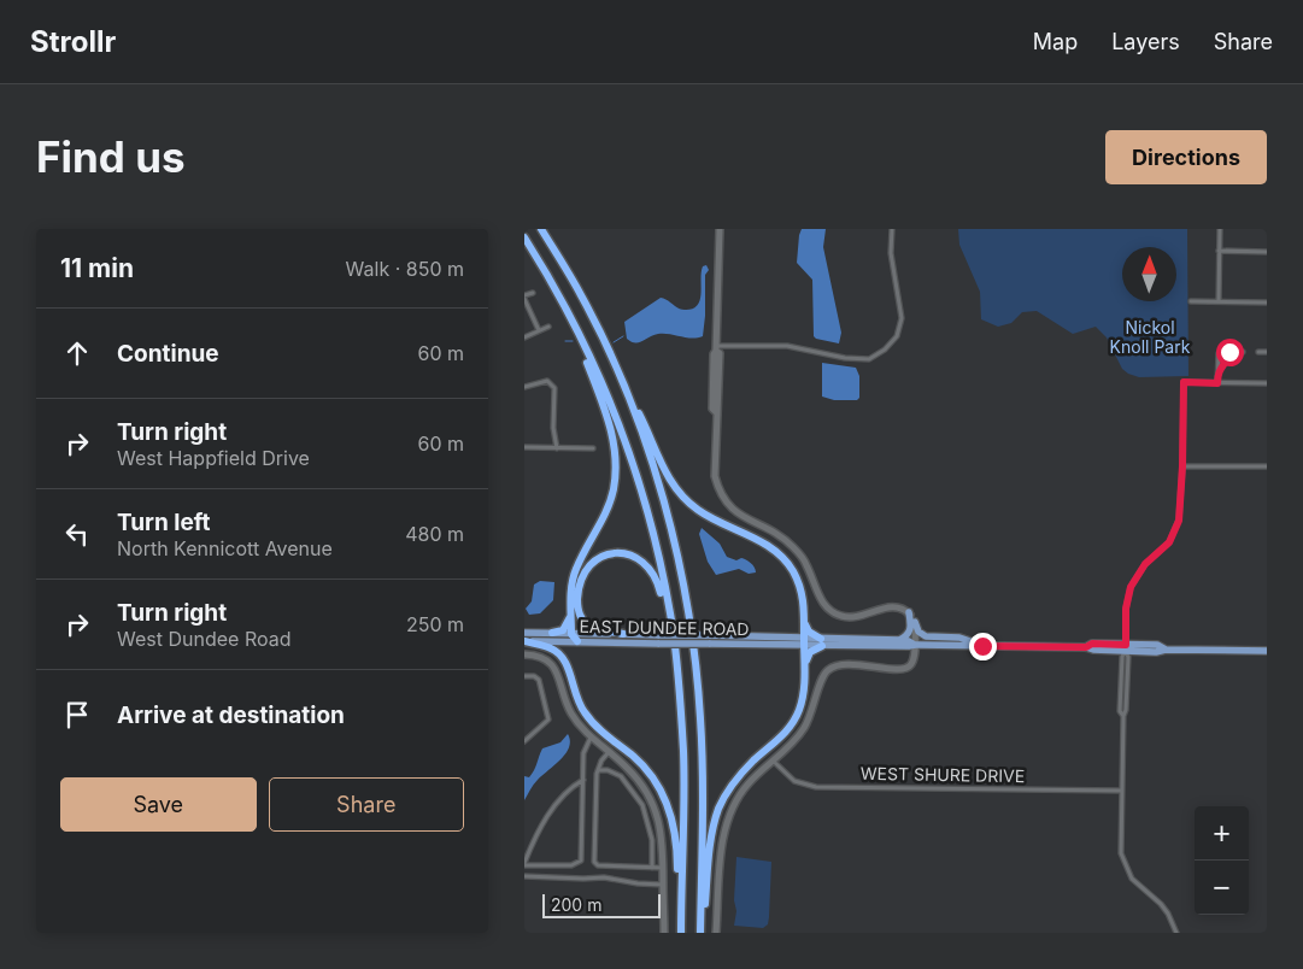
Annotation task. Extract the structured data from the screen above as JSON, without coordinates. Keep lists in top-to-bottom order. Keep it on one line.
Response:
{"streets":{"main road":["EAST DUNDEE ROAD"],"street":["WEST SHURE DRIVE"]},"parks":["Nickol Knoll Park"],"scale_bar":"200 m","north":"top","page":{"header":"Strollr","nav":["Map","Layers","Share"],"buttons":["Directions",["Save","Share"]],"title":"Find us","heading":["11 min","Walk · 850 m"],"list":[["Continue","60 m"],["Turn right","West Happfield Drive","60 m"],["Turn left","North Kennicott Avenue","480 m"],["Turn right","West Dundee Road","250 m"],"Arrive at destination"],"map_buttons":["+","−"],"scale":"200 m"}}
